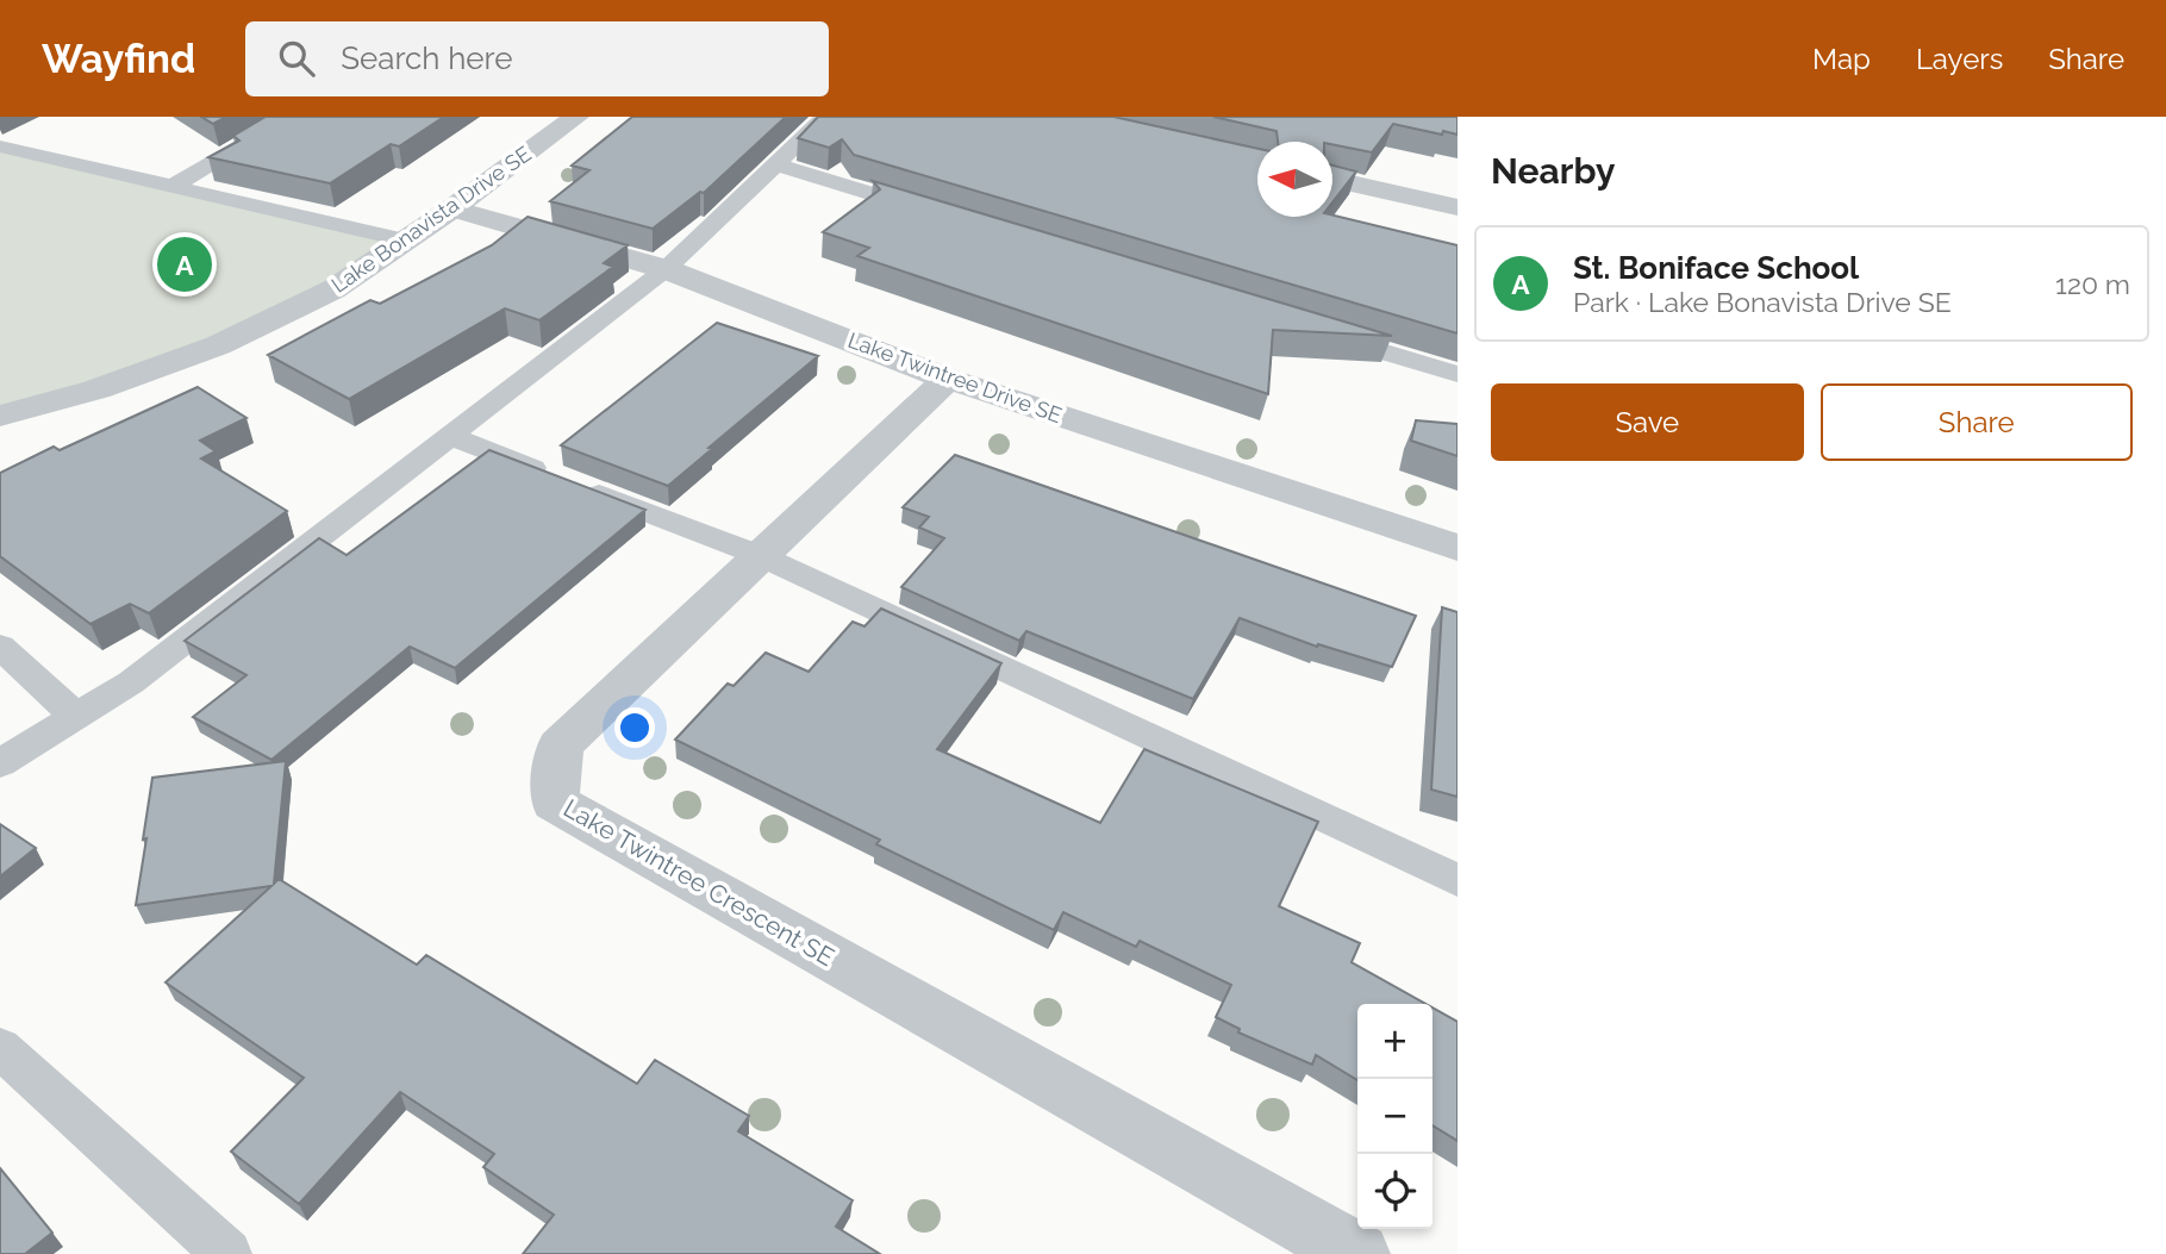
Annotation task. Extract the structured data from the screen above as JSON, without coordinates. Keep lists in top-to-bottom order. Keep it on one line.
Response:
{"streets":{"street":["Lake Bonavista Drive SE","Lake Twintree Drive SE","Lake Twintree Crescent SE"]},"crossings":[["Lake Bonavista Drive SE","Lake Twintree Drive SE"],["Lake Twintree Drive SE","Lake Twintree Crescent SE"]],"north":"left","page":{"header":"Wayfind","search":"Search here","nav":["Map","Layers","Share"],"heading":"Nearby","list":[{"mark":"A","name":"St. Boniface School","note":"Park · Lake Bonavista Drive SE","value":"120 m"}],"pins":"A","buttons":["Save","Share"],"map_buttons":["+","−"]}}
